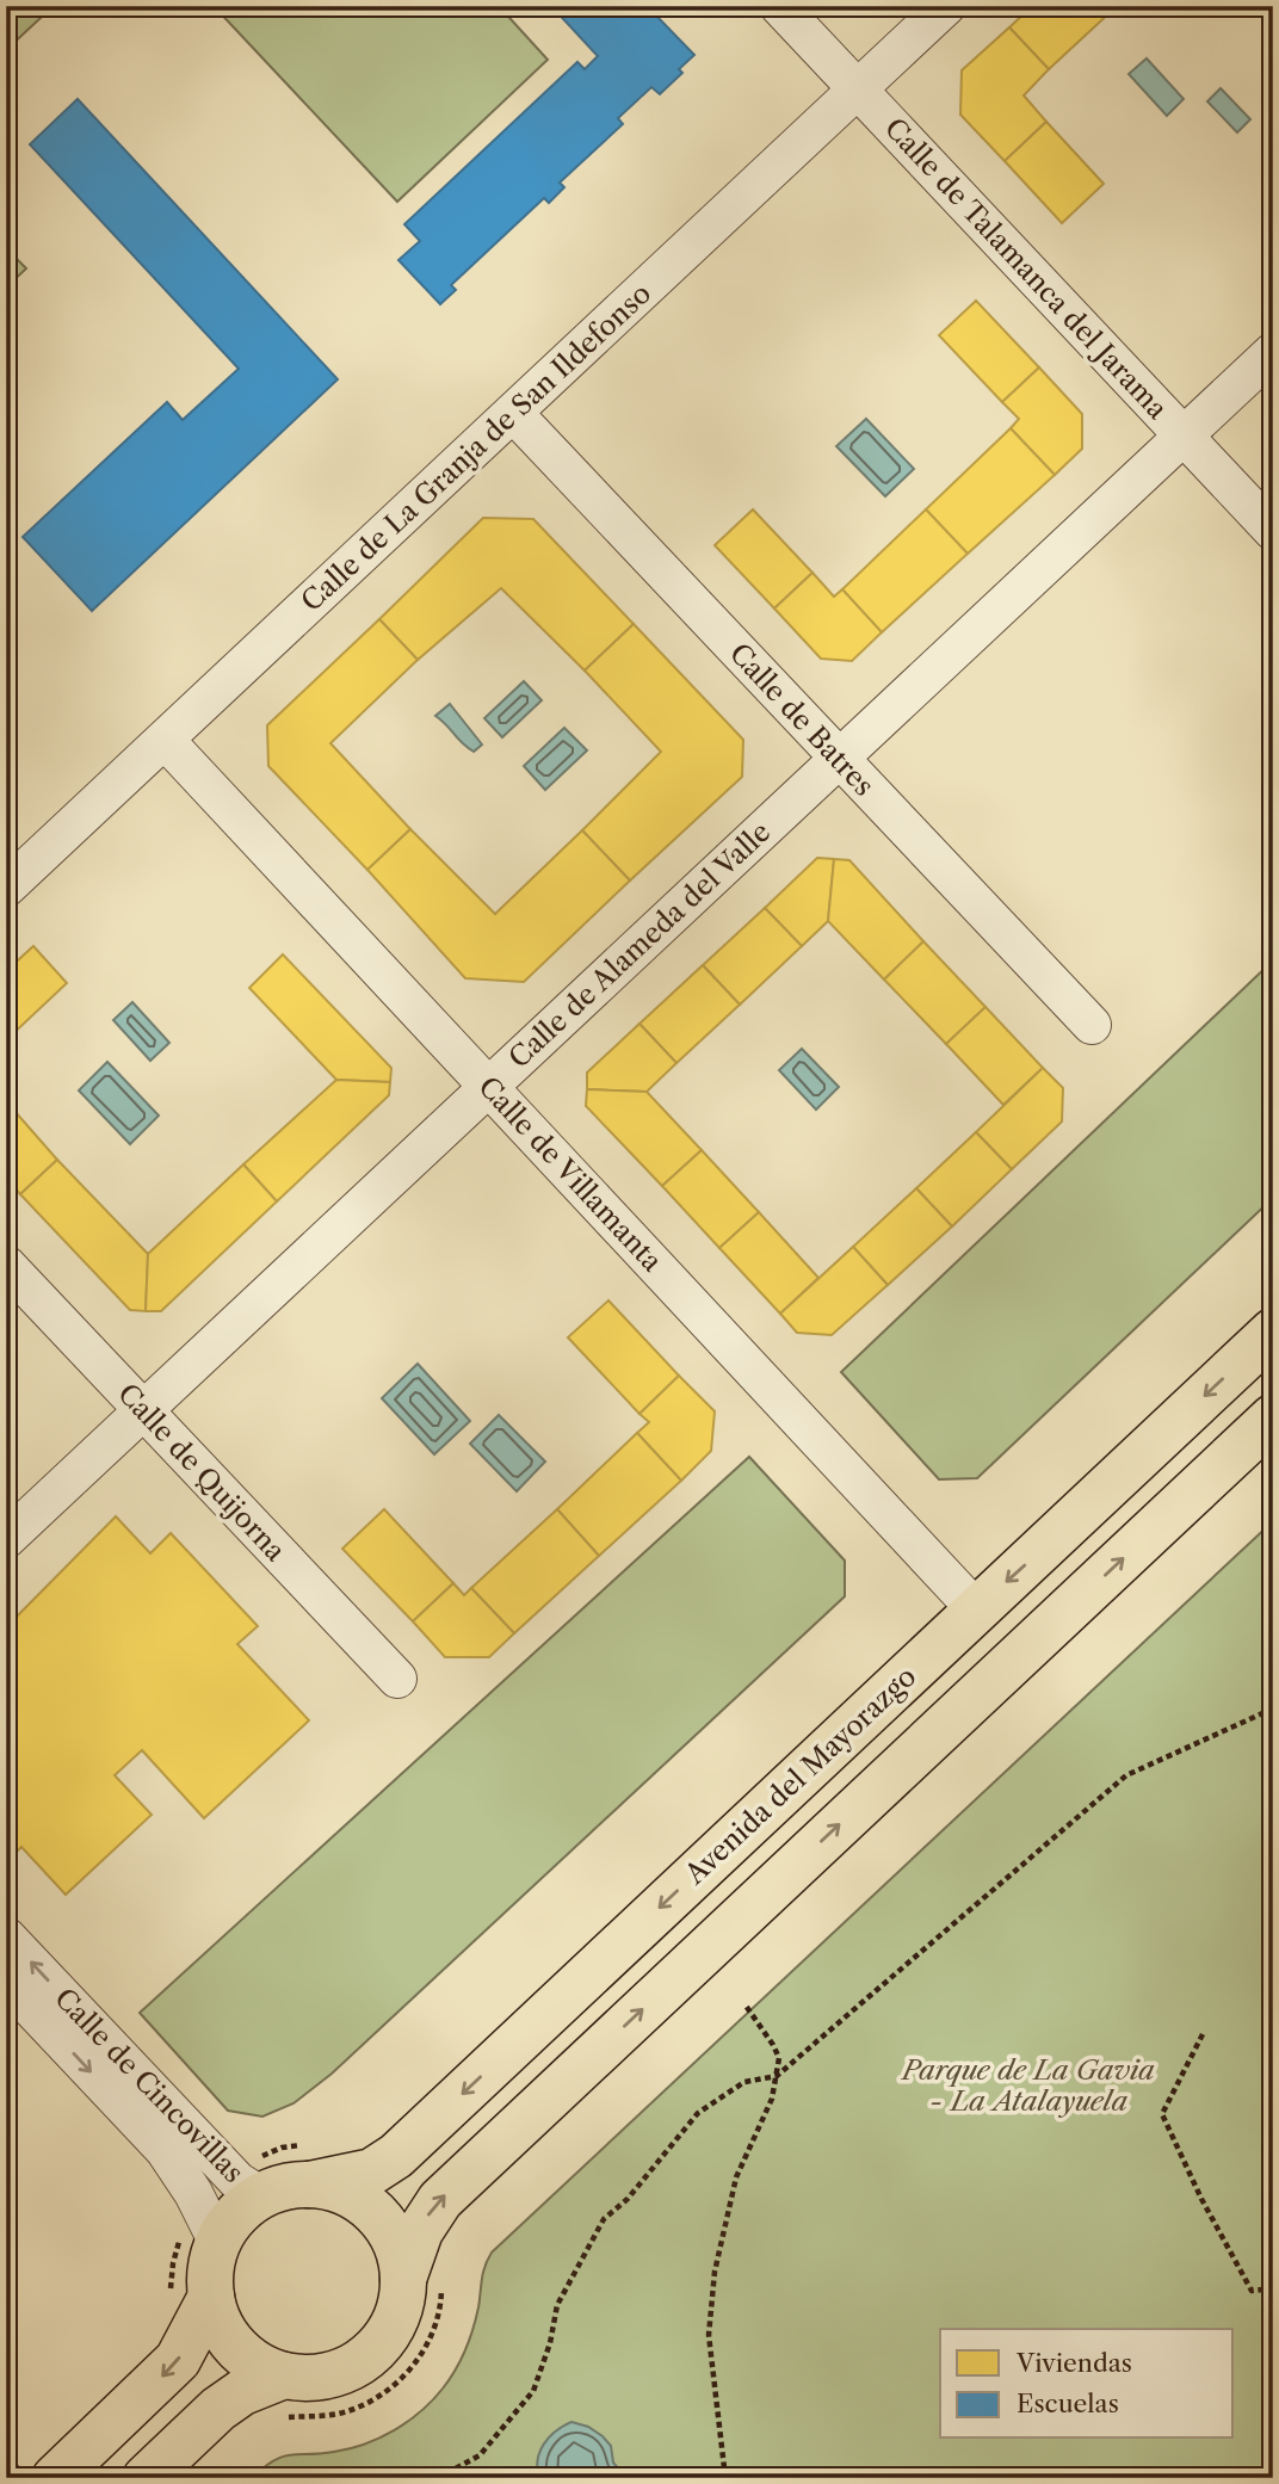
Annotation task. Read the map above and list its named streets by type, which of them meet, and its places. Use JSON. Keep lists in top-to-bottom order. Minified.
{"streets":{"main road":["Avenida del Mayorazgo"],"street":["Calle de Talamanca del Jarama","Calle de La Granja de San Ildefonso","Calle de Batres","Calle de Alameda del Valle","Calle de Villamanta","Calle de Quijorna","Calle de Cincovillas"]},"crossings":[["Calle de Talamanca del Jarama","Calle de La Granja de San Ildefonso"],["Calle de Talamanca del Jarama","Calle de Alameda del Valle"],["Calle de La Granja de San Ildefonso","Calle de Batres"],["Calle de La Granja de San Ildefonso","Calle de Villamanta"],["Calle de Batres","Calle de Alameda del Valle"],["Calle de Alameda del Valle","Calle de Villamanta"],["Calle de Alameda del Valle","Calle de Quijorna"],["Calle de Villamanta","Avenida del Mayorazgo"],["Avenida del Mayorazgo","Calle de Cincovillas"]],"parks":["Parque de La Gavia - La Atalayuela"],"legend":["Viviendas","Escuelas"]}
